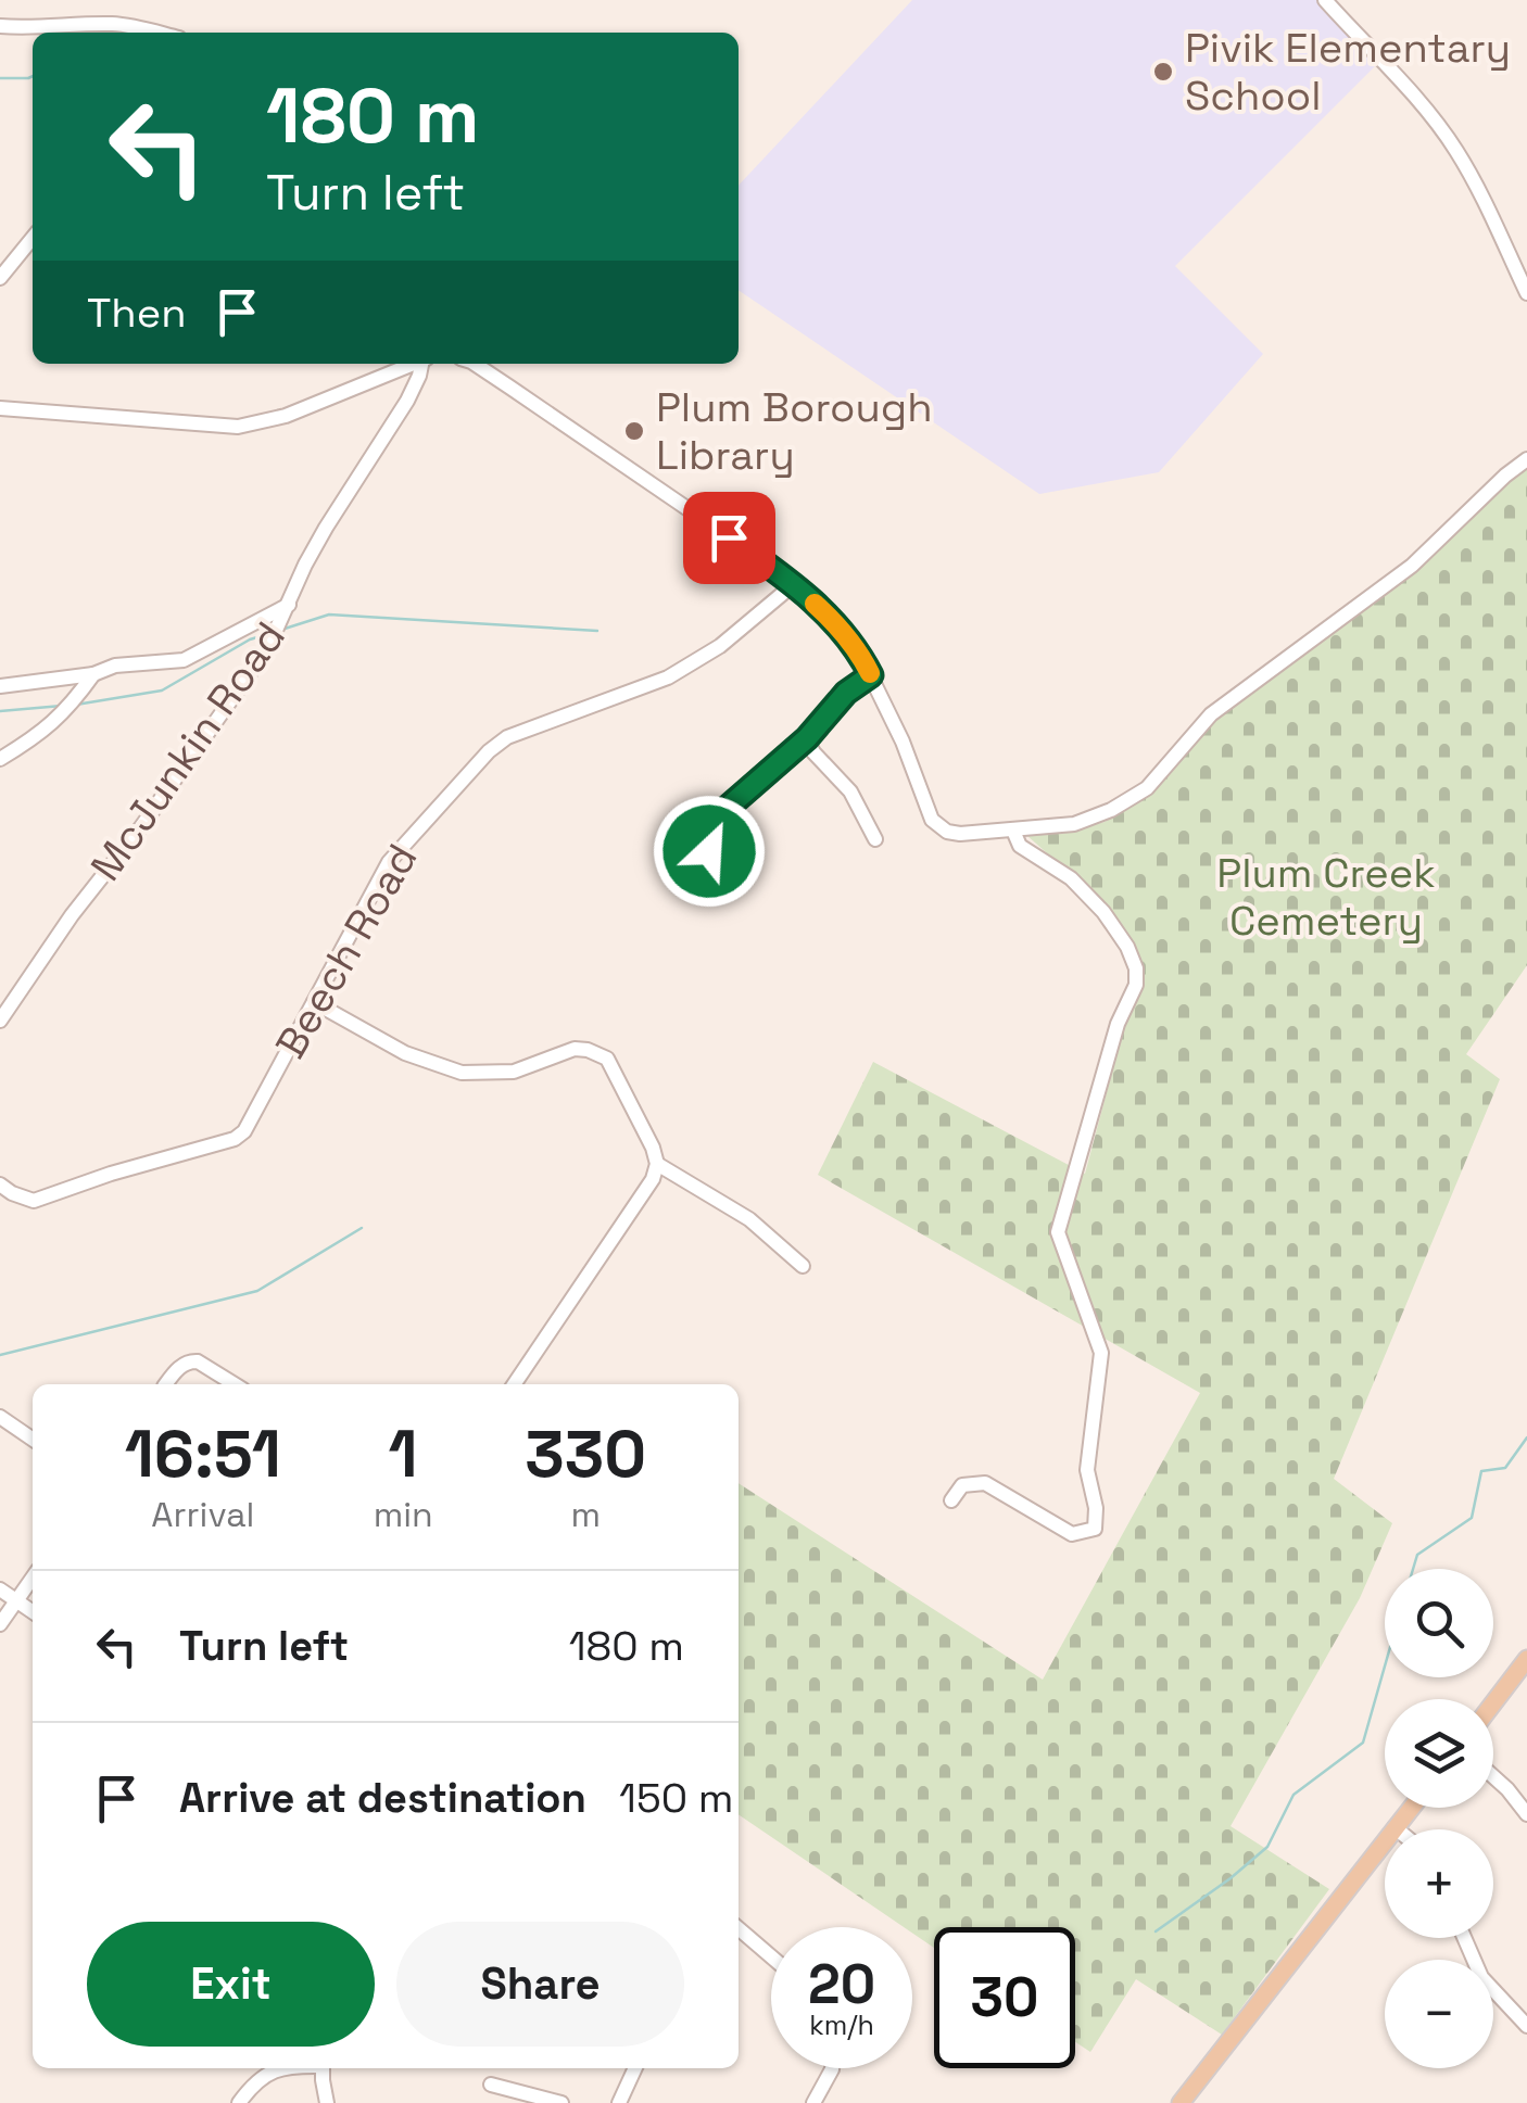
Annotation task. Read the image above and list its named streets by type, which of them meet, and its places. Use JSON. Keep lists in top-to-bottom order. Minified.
{"streets":{"street":["McJunkin Road","Beech Road"]},"parks":["Plum Creek Cemetery"],"places":["Pivik Elementary School","Plum Borough Library"],"page":{"turn":["180 m","Turn left"],"then":"Then","eta":["16:51","Arrival","1","min","330","m"],"map_buttons":["+","−"],"list":[{"name":"Turn left","value":"180 m"},{"name":"Arrive at destination","value":"150 m"}],"buttons":["Exit","Share"],"speed":"20 km/h","limit":"30"}}
